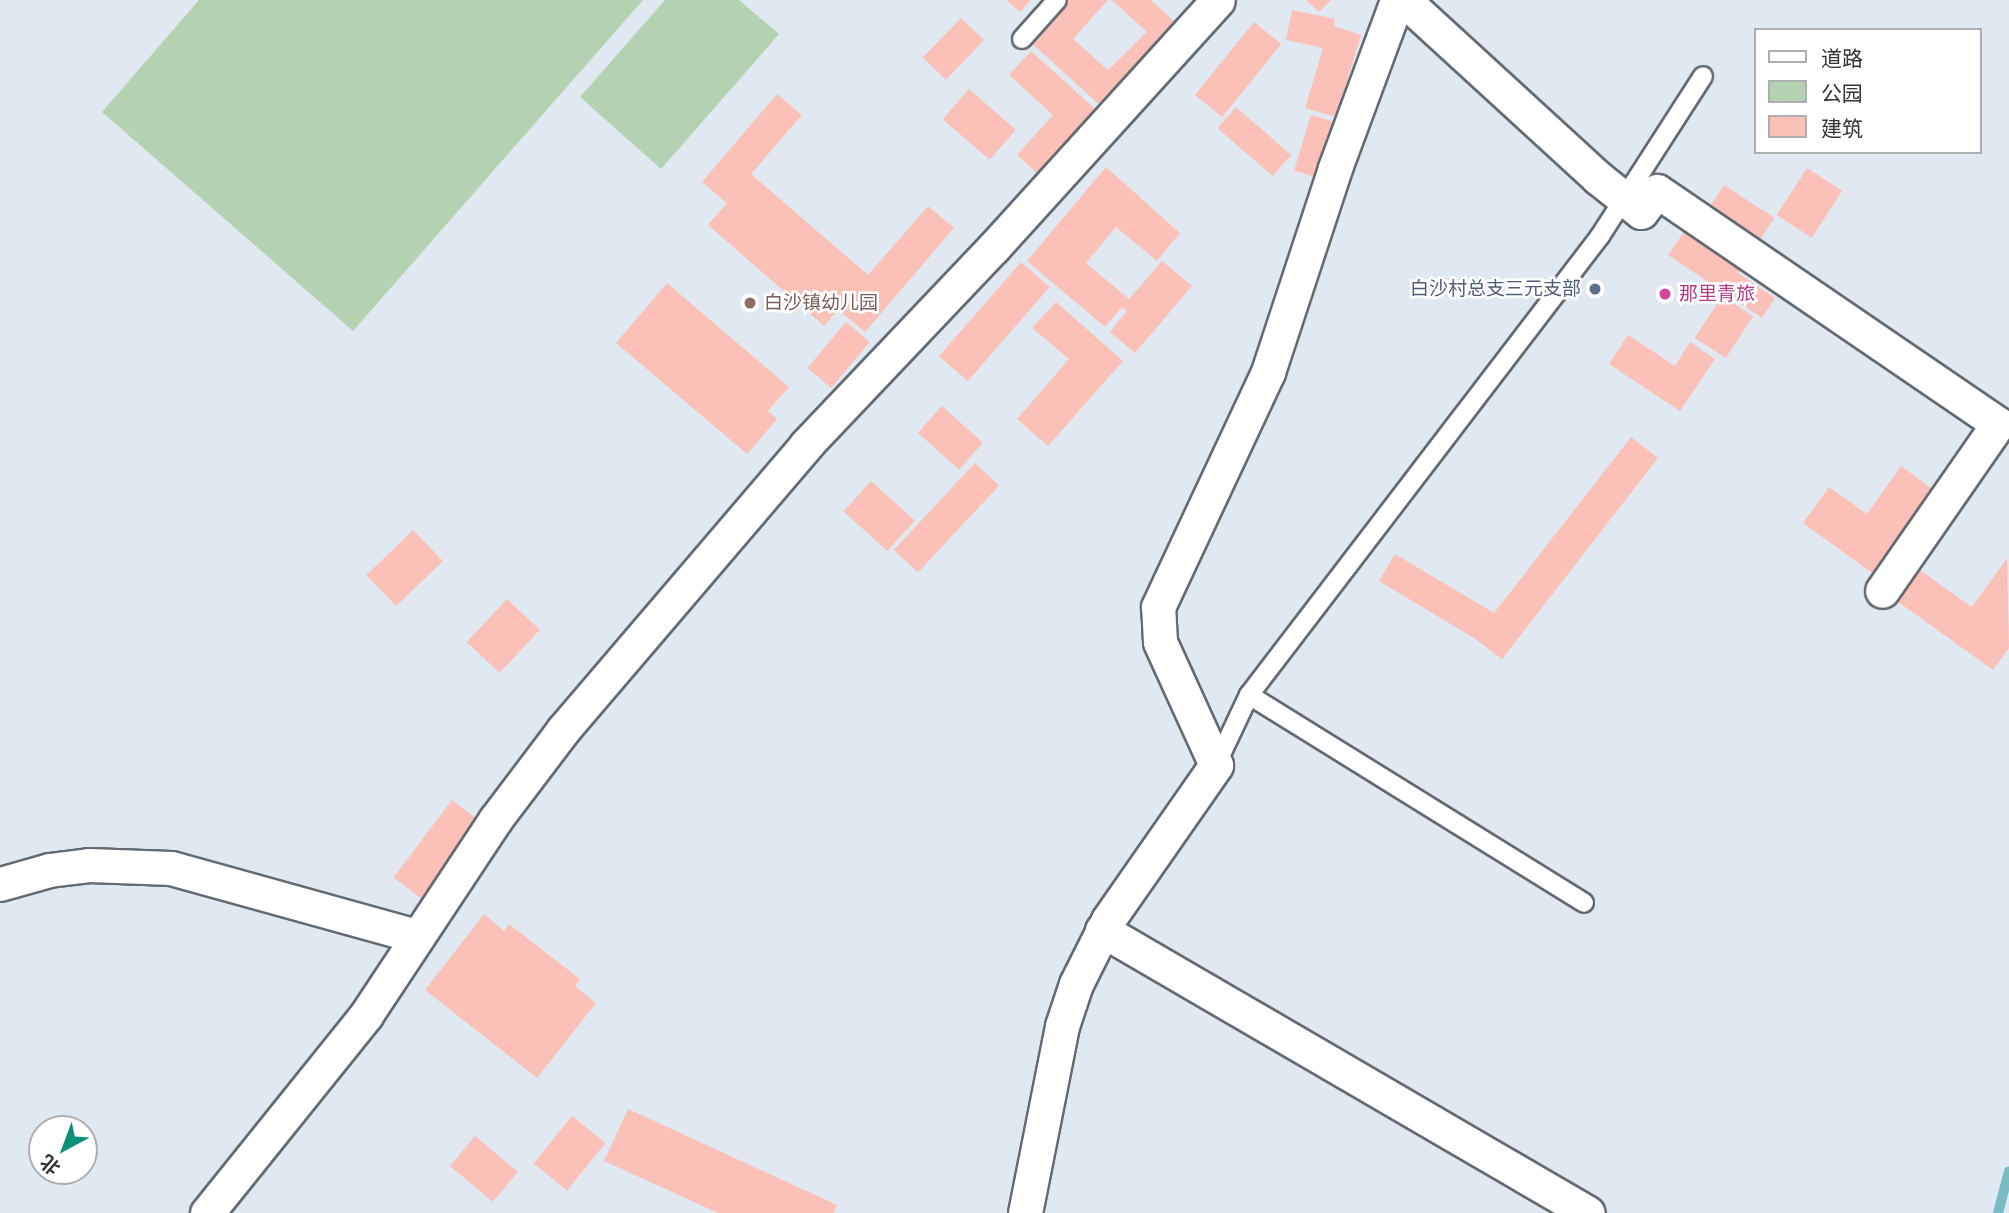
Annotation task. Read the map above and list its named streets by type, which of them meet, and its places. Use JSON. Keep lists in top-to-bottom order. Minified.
{"places":["白沙村总支三元支部","那里青旅","白沙镇幼儿园"],"legend":["道路","公园","建筑"],"north":"bottom left"}
